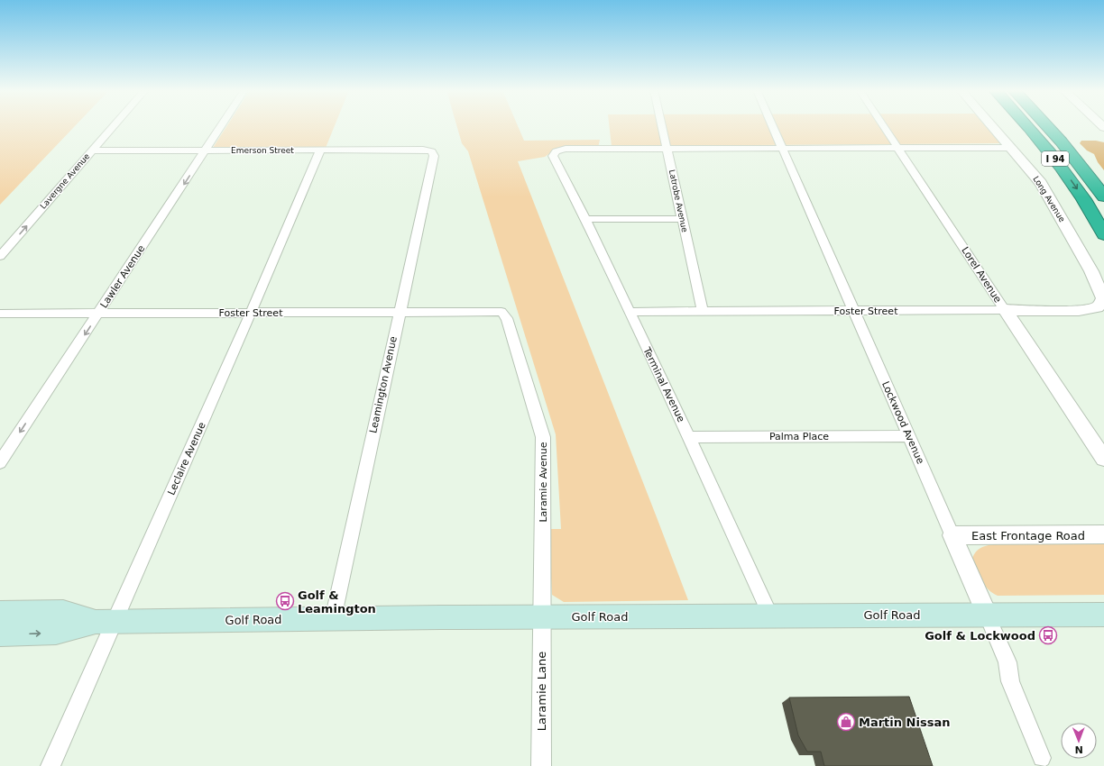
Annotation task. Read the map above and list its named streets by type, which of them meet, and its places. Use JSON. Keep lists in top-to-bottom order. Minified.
{"streets":{"highway":["I 94"],"main road":["Golf Road"],"street":["Emerson Street","Lavergne Avenue","Long Avenue","Latrobe Avenue","Lorel Avenue","Lawler Avenue","Foster Street","Leamington Avenue","Terminal Avenue","Lockwood Avenue","Palma Place","Leclaire Avenue","Laramie Avenue","East Frontage Road","Laramie Lane"]},"crossings":[["Emerson Street","Lavergne Avenue"],["Emerson Street","Lawler Avenue"],["Emerson Street","Leamington Avenue"],["Emerson Street","Leclaire Avenue"],["Long Avenue","Foster Street"],["Latrobe Avenue","Foster Street"],["Latrobe Avenue","Terminal Avenue"],["Lorel Avenue","Foster Street"],["Lawler Avenue","Foster Street"],["Foster Street","Leamington Avenue"],["Foster Street","Terminal Avenue"],["Foster Street","Lockwood Avenue"],["Foster Street","Leclaire Avenue"],["Foster Street","Laramie Avenue"],["Leamington Avenue","Golf Road"],["Terminal Avenue","Palma Place"],["Terminal Avenue","Golf Road"],["Lockwood Avenue","Palma Place"],["Lockwood Avenue","East Frontage Road"],["Lockwood Avenue","Golf Road"],["Leclaire Avenue","Golf Road"],["Laramie Avenue","Golf Road"],["Laramie Avenue","Laramie Lane"],["Golf Road","Laramie Lane"]],"one_way":["Lavergne Avenue","Lawler Avenue"],"places":{"bus stop":["Golf & Leamington","Golf & Lockwood"],"shop":["Martin Nissan"]},"north":"bottom"}
